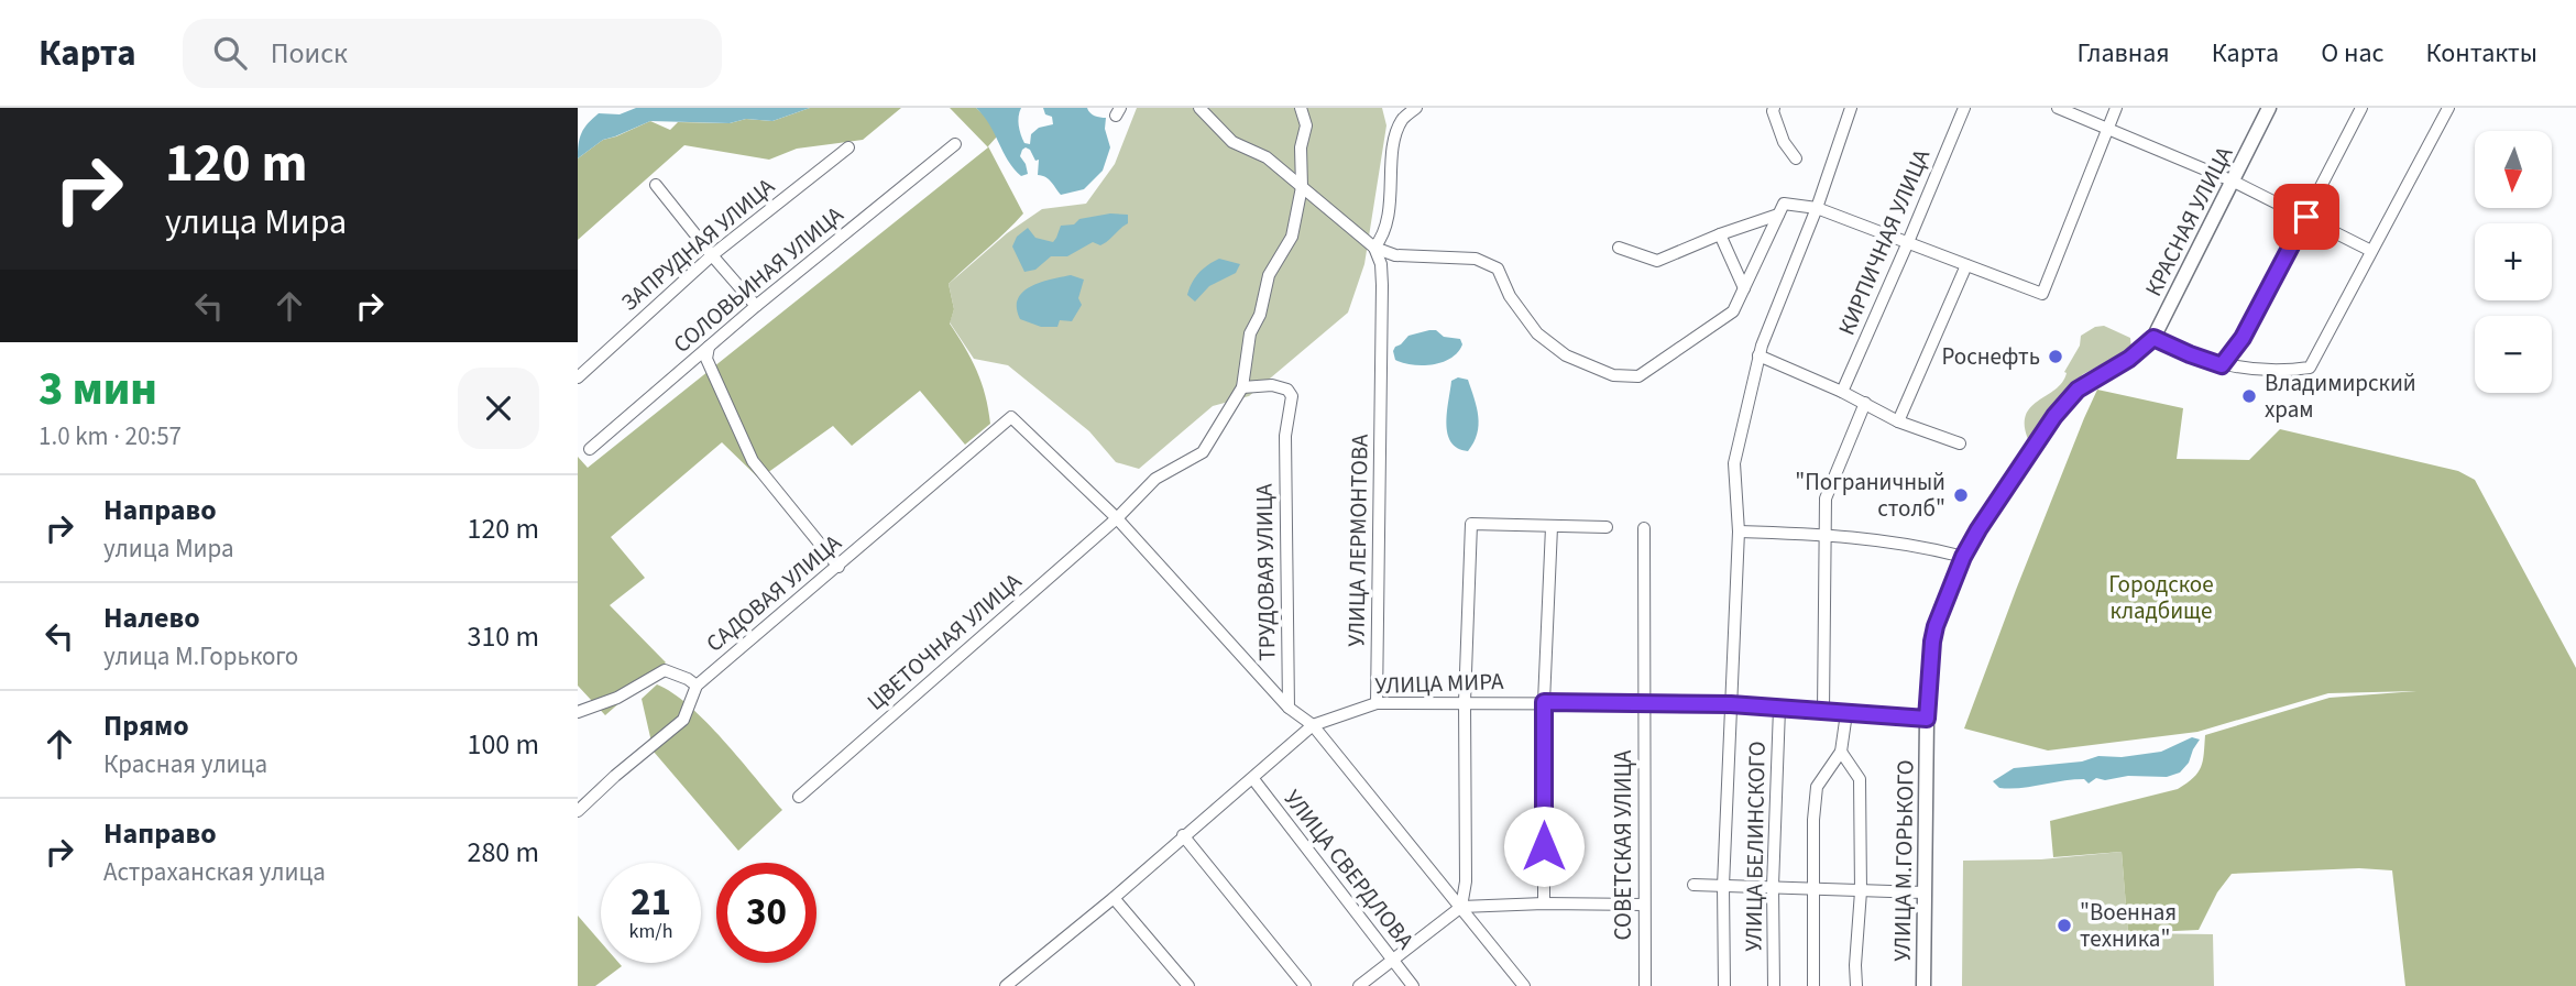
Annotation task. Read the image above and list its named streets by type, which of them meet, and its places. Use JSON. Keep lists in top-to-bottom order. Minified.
{"streets":{"main road":["КРАСНАЯ УЛИЦА","УЛИЦА М.ГОРЬКОГО"],"street":["КИРПИЧНАЯ УЛИЦА","ЗАПРУДНАЯ УЛИЦА","СОЛОВЬИНАЯ УЛИЦА","УЛИЦА ЛЕРМОНТОВА","ТРУДОВАЯ УЛИЦА","САДОВАЯ УЛИЦА","ЦВЕТОЧНАЯ УЛИЦА","УЛИЦА МИРА","СОВЕТСКАЯ УЛИЦА","УЛИЦА БЕЛИНСКОГО","УЛИЦА СВЕРДЛОВА"]},"crossings":[["КРАСНАЯ УЛИЦА","УЛИЦА М.ГОРЬКОГО"],["УЛИЦА ЛЕРМОНТОВА","УЛИЦА МИРА"],["ТРУДОВАЯ УЛИЦА","ЦВЕТОЧНАЯ УЛИЦА"],["САДОВАЯ УЛИЦА","ЦВЕТОЧНАЯ УЛИЦА"],["УЛИЦА МИРА","СОВЕТСКАЯ УЛИЦА"],["УЛИЦА МИРА","УЛИЦА БЕЛИНСКОГО"],["УЛИЦА МИРА","УЛИЦА М.ГОРЬКОГО"],["УЛИЦА МИРА","УЛИЦА СВЕРДЛОВА"]],"parks":["Городское кладбище"],"places":["Роснефть","Владимирский храм","\"Пограничный столб\"","\"Военная техника\""],"north":"bottom","page":{"header":"Карта","search":"Поиск","nav":["Главная","Карта","О нас","Контакты"],"turn":["120 m","улица Мира"],"map_buttons":["+","−"],"heading":["3 мин","1.0 km · 20:57"],"list":[{"name":"Направо","note":"улица Мира","value":"120 m"},{"name":"Налево","note":"улица М.Горького","value":"310 m"},{"name":"Прямо","note":"Красная улица","value":"100 m"},{"name":"Направо","note":"Астраханская улица","value":"280 m"}],"speed":"21 km/h","limit":"30"}}
